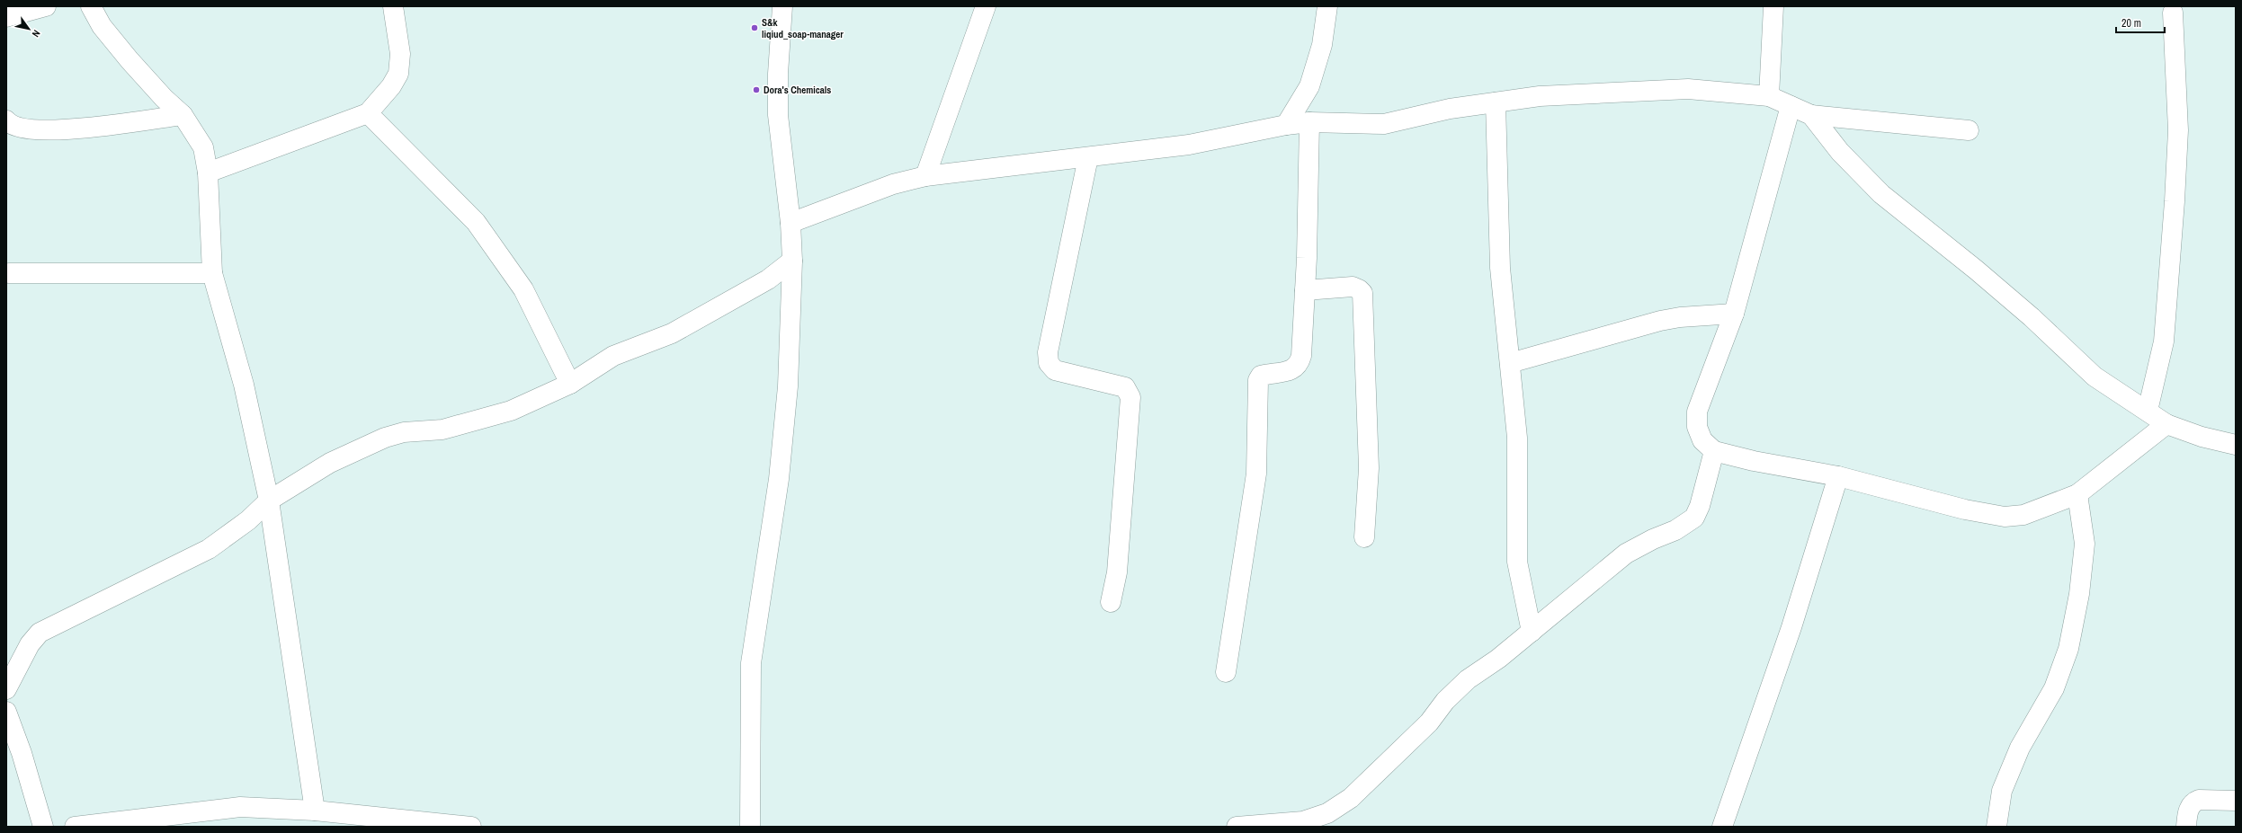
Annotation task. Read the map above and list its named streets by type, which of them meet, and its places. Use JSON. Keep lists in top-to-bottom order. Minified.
{"places":["S&k liqiud_soap-manager","Dora's Chemicals"],"scale_bar":"20 m","north":"bottom right"}
